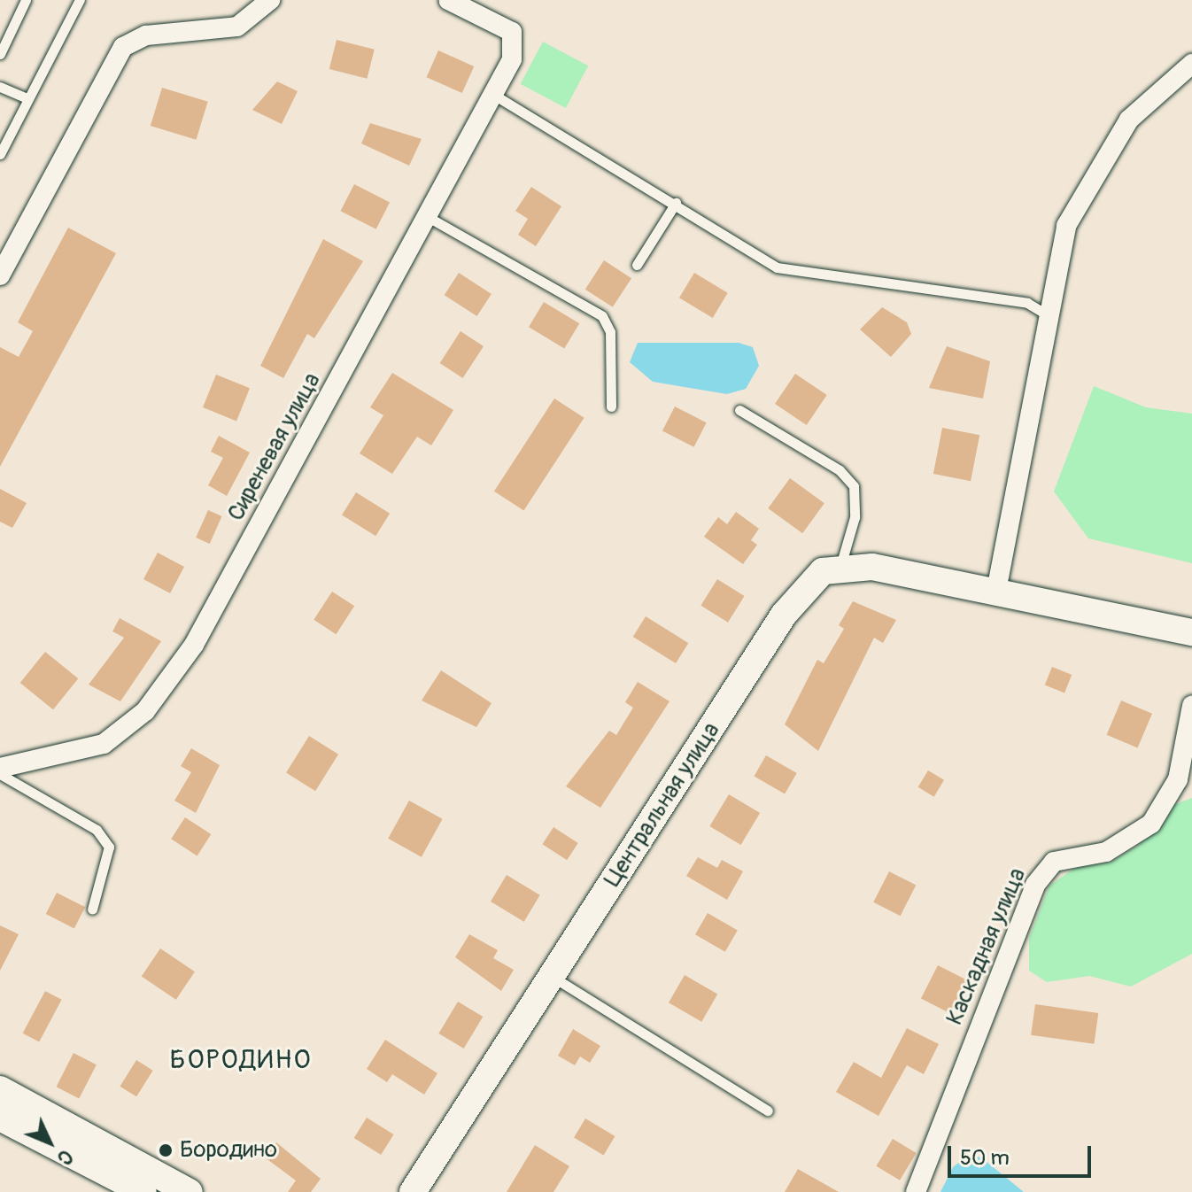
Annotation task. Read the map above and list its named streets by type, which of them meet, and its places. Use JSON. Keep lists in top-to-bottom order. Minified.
{"streets":{"street":["Сиреневая улица","Центральная улица","Каскадная улица"]},"districts":["БОРОДИНО"],"places":["Бородино"],"scale_bar":"50 m","north":"bottom right"}
